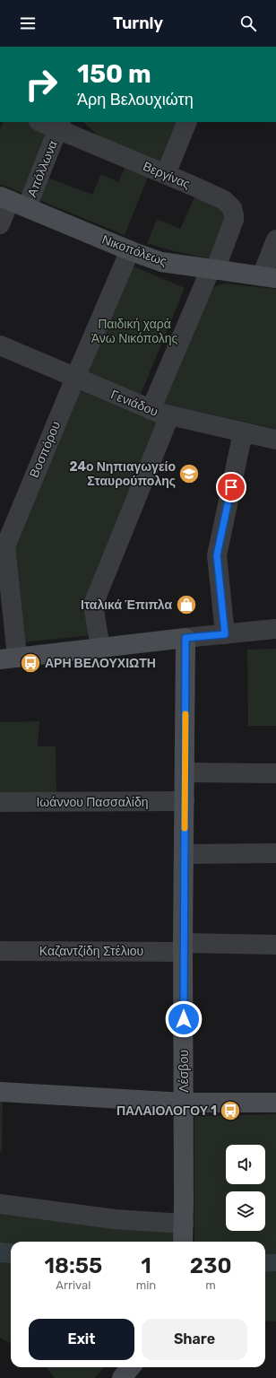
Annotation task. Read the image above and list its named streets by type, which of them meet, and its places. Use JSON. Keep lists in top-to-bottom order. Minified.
{"streets":{"street":["Απόλλωνα","Βεργίνας","Νικοπόλεως","Γενιάδου","Βοσπόρου","Ιωάννου Πασσαλίδη","Καζαντζίδη Στέλιου","Λέσβου"]},"crossings":[["Απόλλωνα","Βεργίνας"],["Απόλλωνα","Νικοπόλεως"],["Βεργίνας","Νικοπόλεως"],["Βεργίνας","Γενιάδου"],["Νικοπόλεως","Βοσπόρου"],["Γενιάδου","Βοσπόρου"],["Ιωάννου Πασσαλίδη","Λέσβου"],["Καζαντζίδη Στέλιου","Λέσβου"]],"parks":["Παιδική χαρά Άνω Νικόπολης"],"places":{"school or university":["24ο Νηπιαγωγείο Σταυρούπολης"],"shop":["Ιταλικά Έπιπλα"],"bus stop":["ΑΡΗ ΒΕΛΟΥΧΙΩΤΗ","ΠΑΛΑΙΟΛΟΓΟΥ 1"]},"page":{"header":"Turnly","turn":["150 m","Άρη Βελουχιώτη"],"eta":["18:55","Arrival","1","min","230","m"],"buttons":["Exit","Share"]}}
